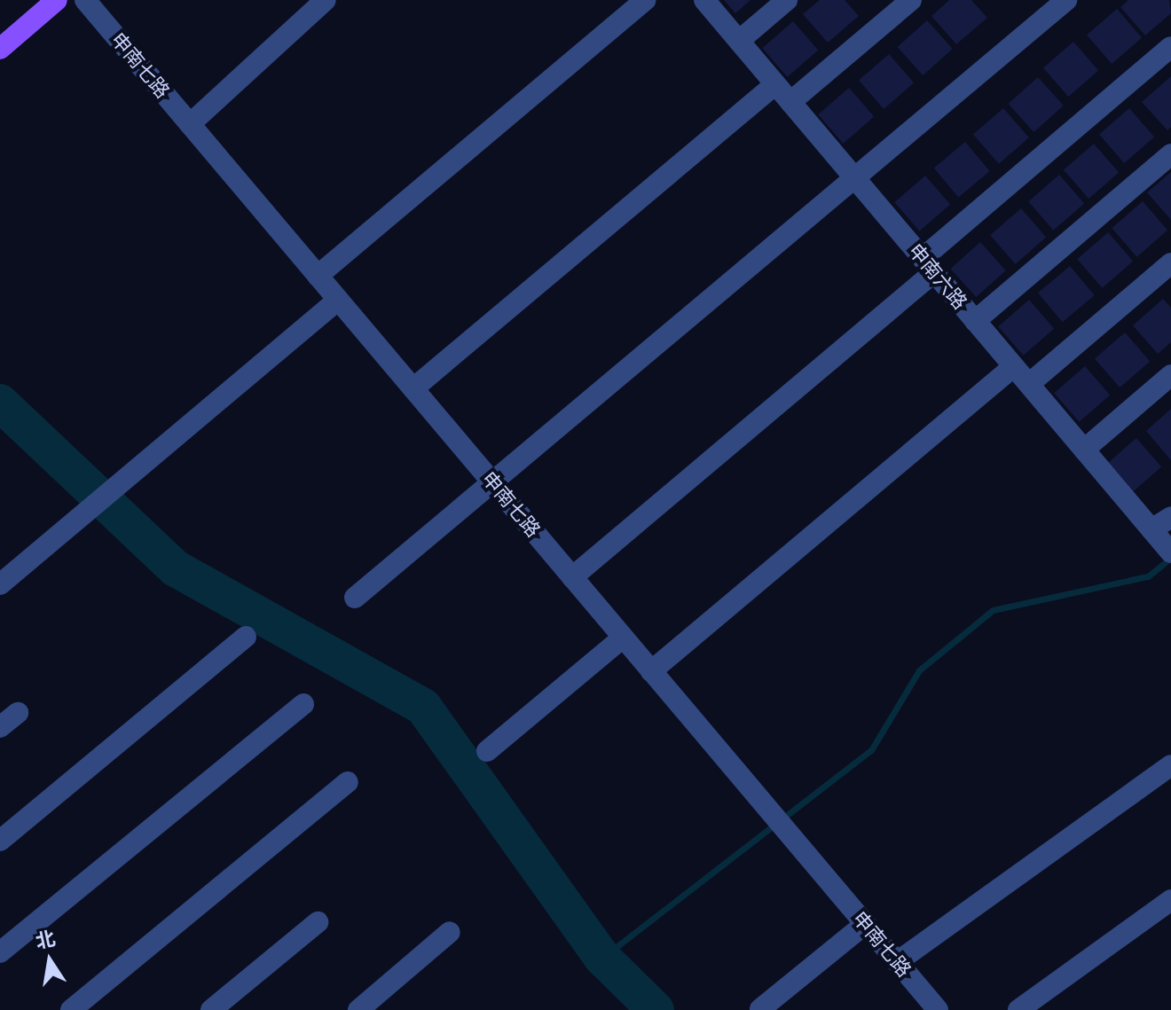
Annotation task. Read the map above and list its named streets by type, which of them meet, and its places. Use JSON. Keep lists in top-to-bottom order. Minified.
{"streets":{"lane":["申南七路","申南六路"]},"north":"top"}
